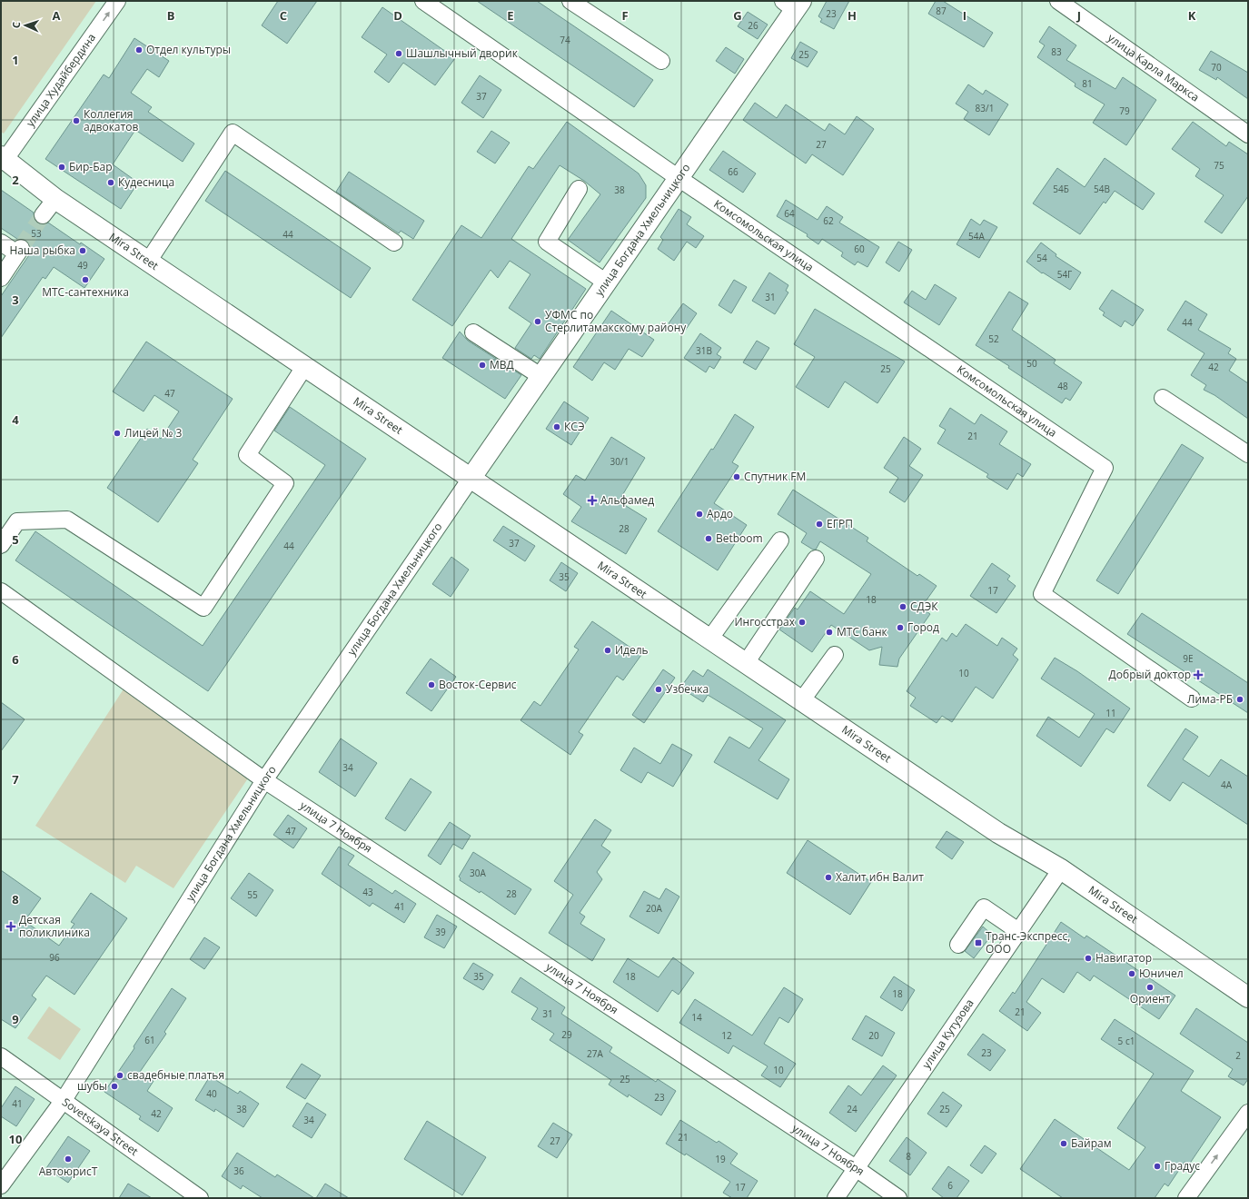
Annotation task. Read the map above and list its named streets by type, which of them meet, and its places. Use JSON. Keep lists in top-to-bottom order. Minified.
{"streets":{"main road":["улица Богдана Хмельницкого","Mira Street"],"street":["улица Карла Маркса","улица Худайбердина","Комсомольская улица","улица 7 Ноября","улица Кутузова","Sovetskaya Street"]},"crossings":[["улица Худайбердина","Mira Street"],["улица Богдана Хмельницкого","Комсомольская улица"],["улица Богдана Хмельницкого","Mira Street"],["улица Богдана Хмельницкого","улица 7 Ноября"],["улица Богдана Хмельницкого","Sovetskaya Street"],["Mira Street","улица Кутузова"],["улица 7 Ноября","улица Кутузова"]],"one_way":["улица Худайбердина"],"places":{"other":["Отдел культуры","Шашлычный дворик","Коллегия адвокатов","Бир-Бар","Кудесница","Наша рыбка","МТС-сантехника","УФМС по Стерлитамакскому району","МВД","КСЭ","Лицей № 3","Спутник FM","Ардо","ЕГРП","Betboom","СДЭК","Ингосстрах","Город","МТС банк","Идель","Восток-Сервис","Узбечка","Лима-РБ","Халит ибн Валит","Навигатор","Юничел","Ориент","свадебные платья","шубы","Байрам","АвтоюрисТ","Градус"],"health":["Альфамед","Добрый доктор","Детская поликлиника"],"transit":["Транс-Экспресс, ООО"]},"house_numbers":["87","23","26","74","83","25","70","81","37","83/1","79","27","75","66","54Б","54В","38","64","62","53","44","54А","60","54","49","54Г","31","44","52","31В","50","42","25","48","47","21","30/1","28","37","44","35","17","18","9Е","10","11","34","4А","47","30А","43","28","55","41","20А","39","96","35","18","18","21","31","14","29","12","20","61","5 с1","23","27А","2","10","25","40","23","41","38","24","25","42","34","21","27","8","19","36","6","17"],"north":"left","grid":{"columns":["A","B","C","D","E","F","G","H","I","J","K"],"rows":["1","2","3","4","5","6","7","8","9","10"]}}
